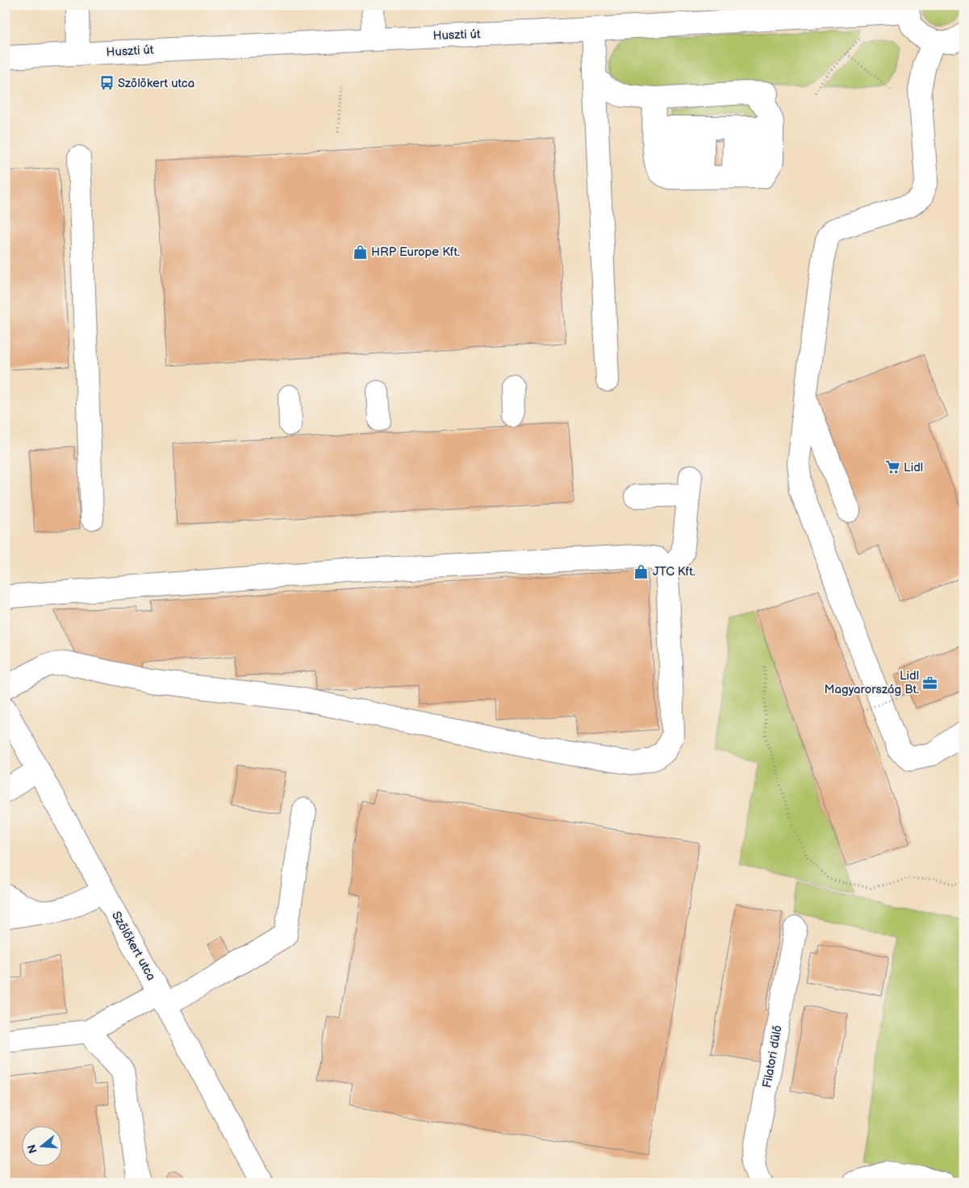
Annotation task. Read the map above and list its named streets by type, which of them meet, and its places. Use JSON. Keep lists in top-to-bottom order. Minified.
{"streets":{"street":["Huszti út","Szőlőkert utca","Filatori dűlő"]},"places":{"bus stop":["Szőlőkert utca"],"shop":["HRP Europe Kft.","JTC Kft."],"supermarket":["Lidl"],"office":["Lidl Magyarország Bt."]},"north":"left"}
